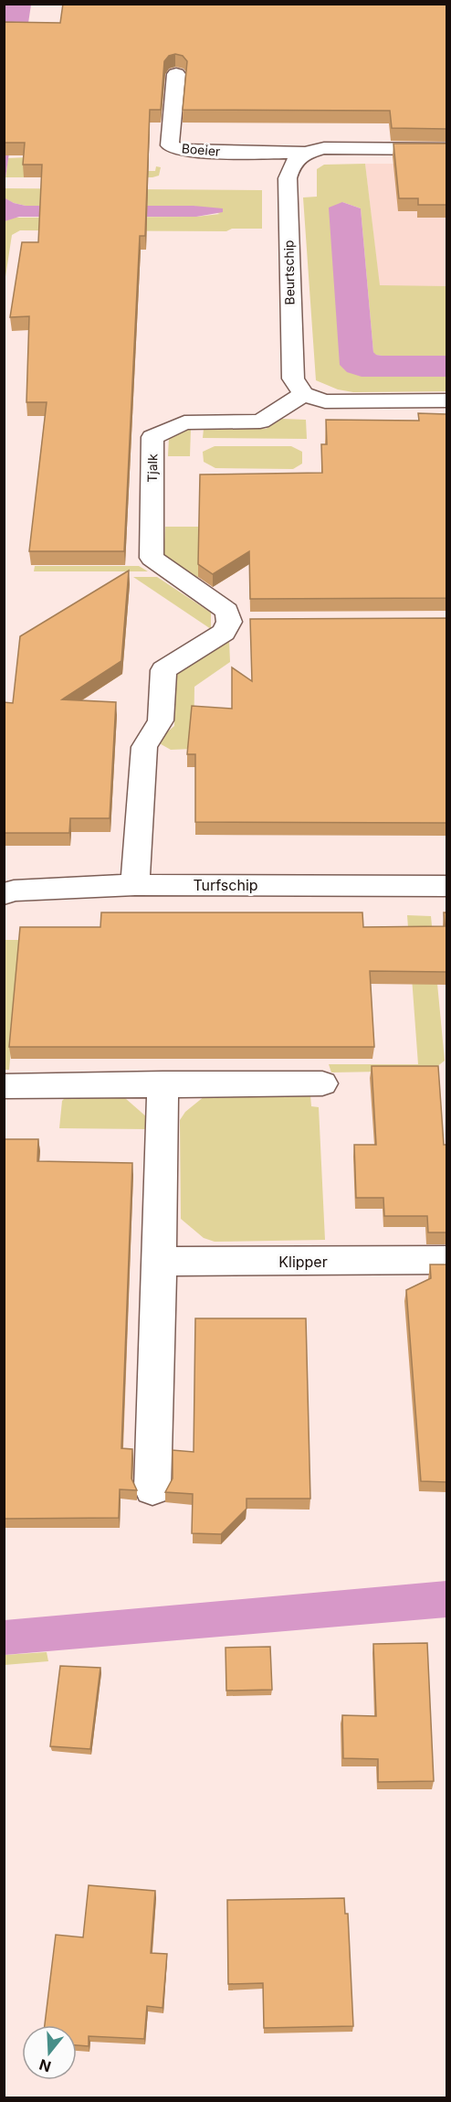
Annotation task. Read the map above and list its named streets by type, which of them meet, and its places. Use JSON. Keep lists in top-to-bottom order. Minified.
{"streets":{"street":["Boeier","Beurtschip","Tjalk","Turfschip","Klipper"]},"crossings":[["Boeier","Beurtschip"],["Beurtschip","Tjalk"],["Tjalk","Turfschip"]],"north":"bottom"}
